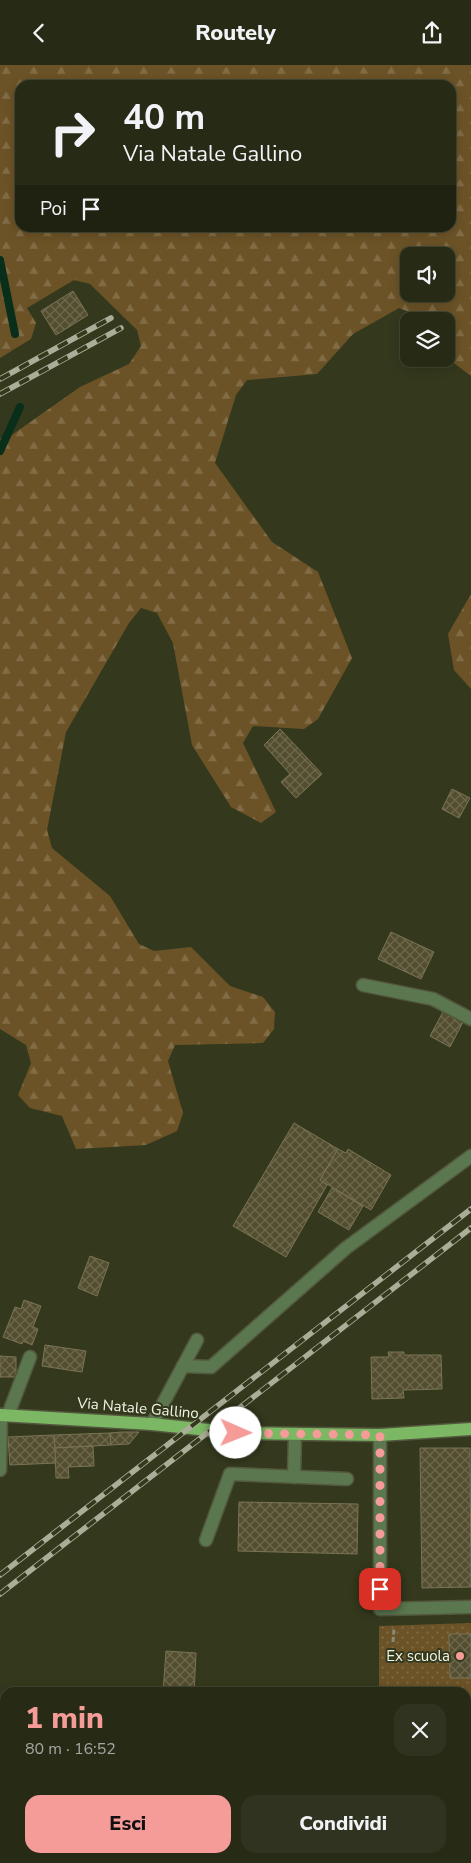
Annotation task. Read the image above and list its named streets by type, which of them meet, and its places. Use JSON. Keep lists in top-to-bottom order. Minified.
{"streets":{"main road":["Via Natale Gallino"]},"places":["Ex scuola"],"page":{"header":"Routely","turn":["40 m","Via Natale Gallino"],"then":"Poi","heading":["1 min","80 m · 16:52"],"buttons":["Esci","Condividi"]}}
